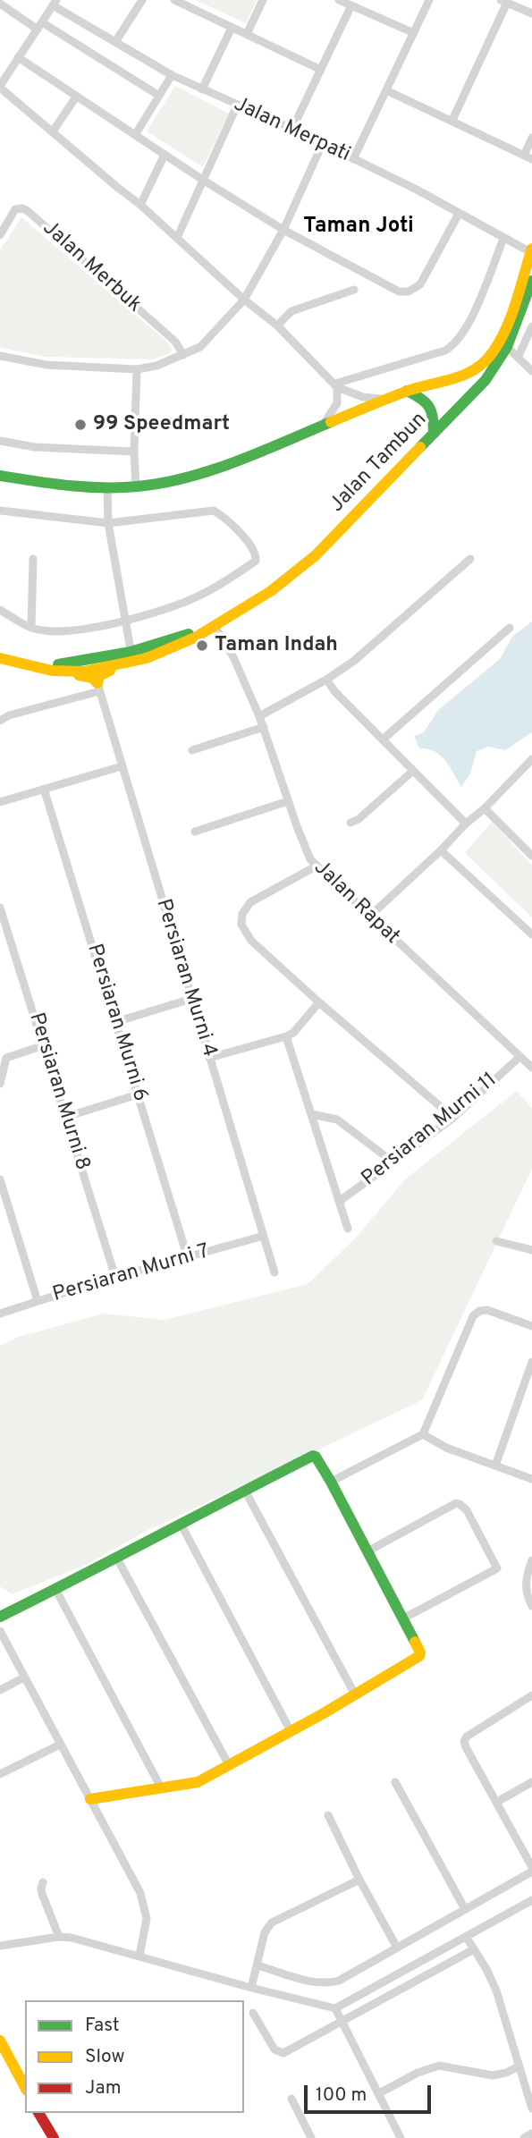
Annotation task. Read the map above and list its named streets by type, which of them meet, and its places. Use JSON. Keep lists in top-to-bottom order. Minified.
{"streets":{"main road":["Jalan Tambun"],"street":["Jalan Merpati","Jalan Merbuk","Jalan Rapat","Persiaran Murni 4","Persiaran Murni 6","Persiaran Murni 8","Persiaran Murni 11","Persiaran Murni 7"]},"crossings":[["Jalan Merpati","Jalan Tambun"],["Jalan Tambun","Jalan Rapat"],["Jalan Rapat","Persiaran Murni 11"],["Persiaran Murni 4","Persiaran Murni 7"],["Persiaran Murni 6","Persiaran Murni 7"],["Persiaran Murni 8","Persiaran Murni 7"]],"districts":["Taman Joti"],"places":["99 Speedmart","Taman Indah"],"legend":["Fast","Slow","Jam"],"scale_bar":"100 m"}
